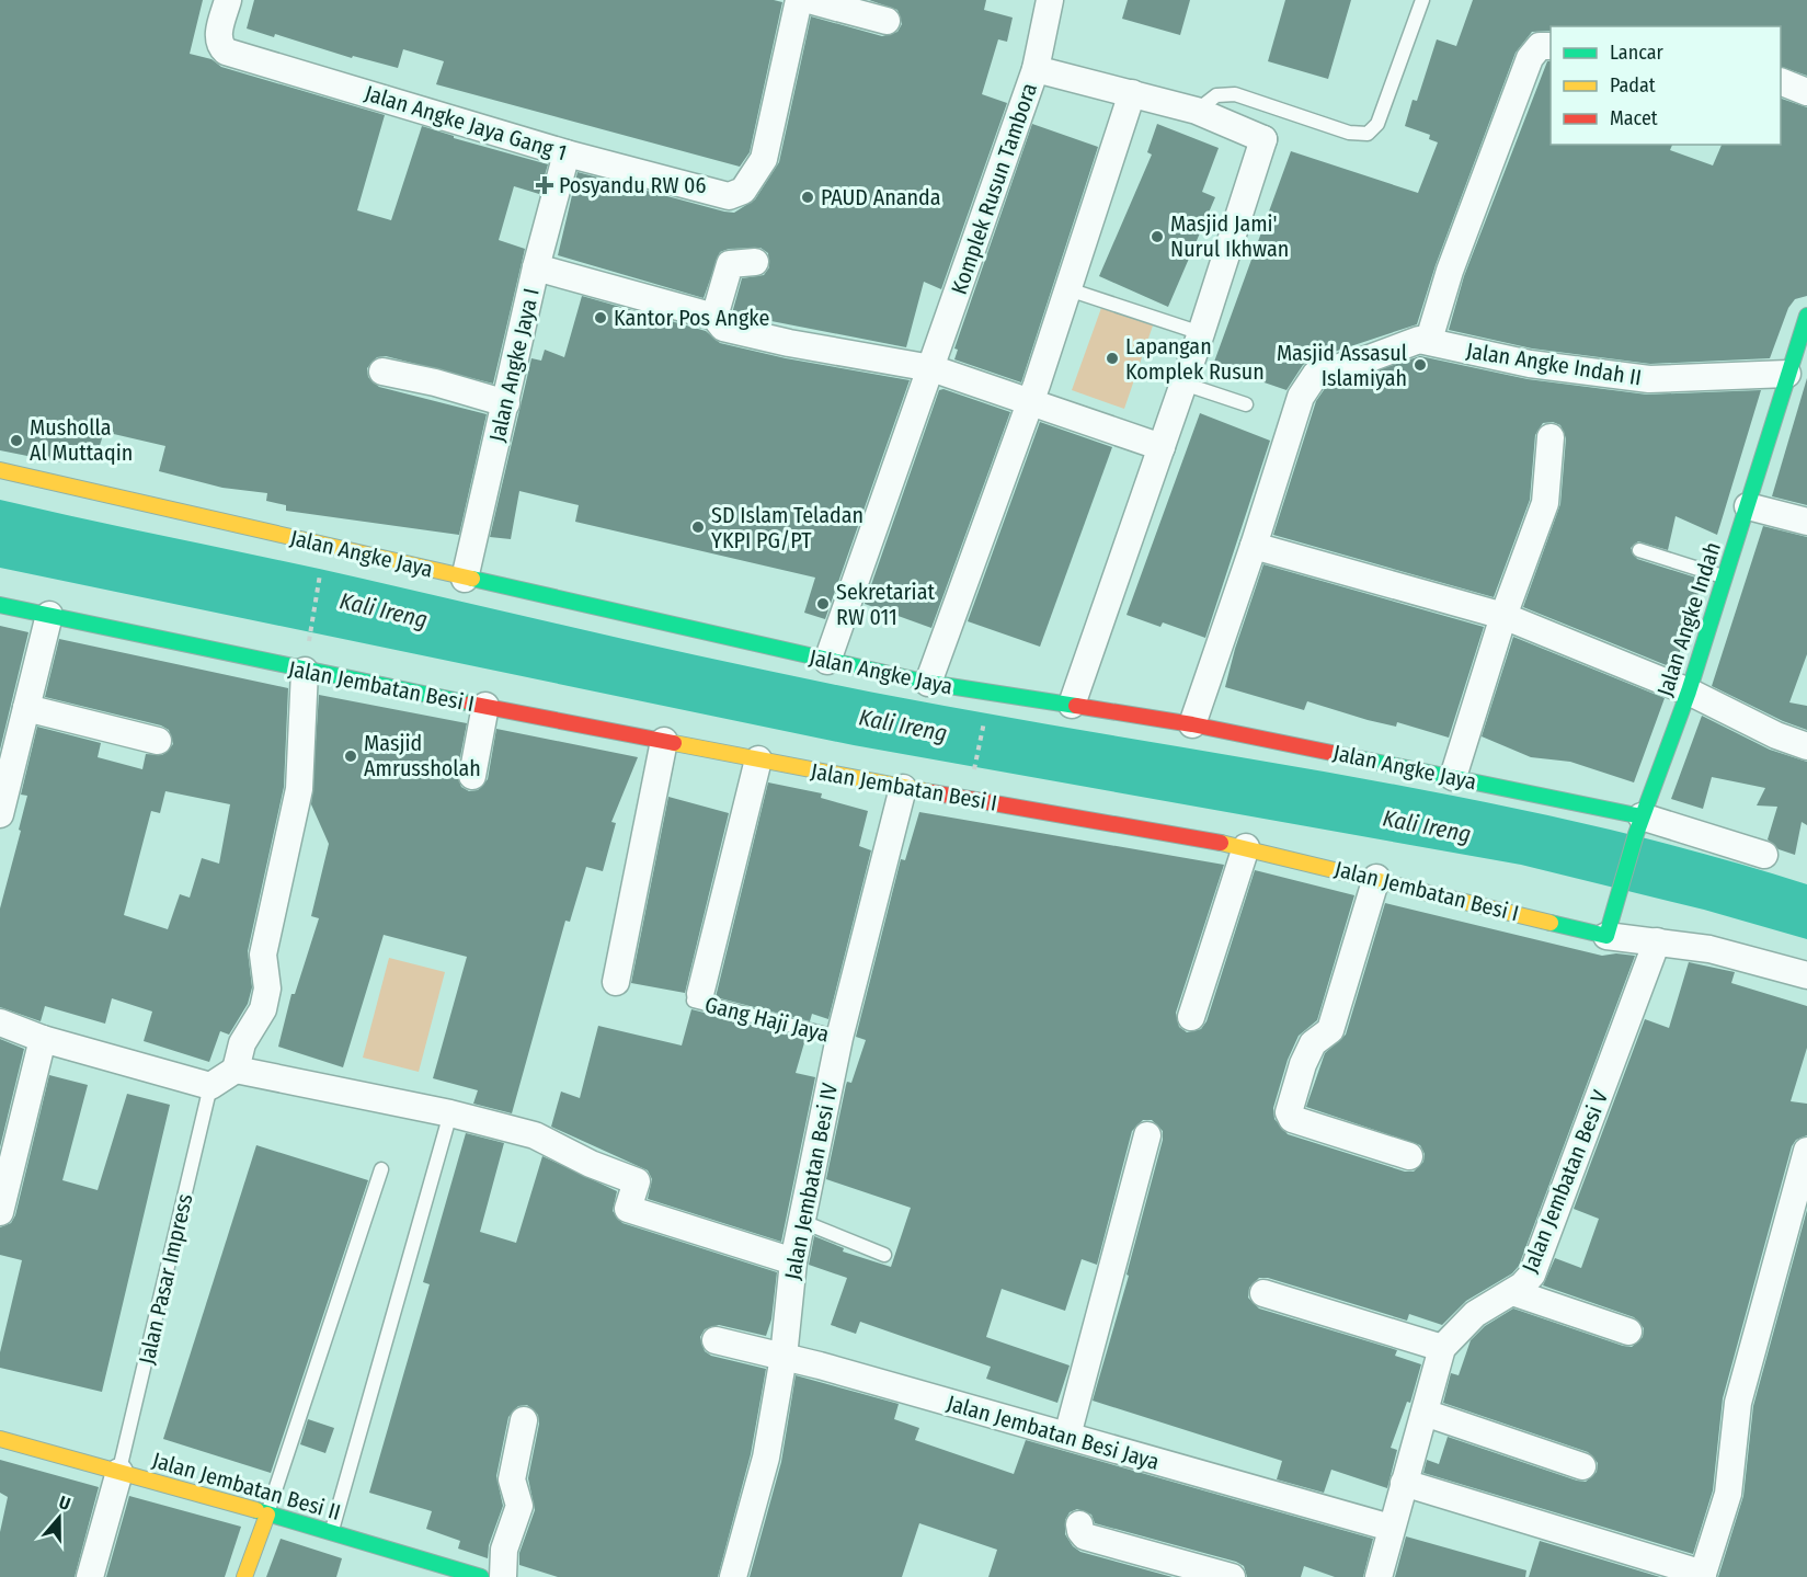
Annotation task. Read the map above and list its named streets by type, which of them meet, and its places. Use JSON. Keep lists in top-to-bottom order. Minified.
{"streets":{"street":["Jalan Angke Jaya Gang 1","Komplek Rusun Tambora","Jalan Angke Indah II","Jalan Angke Jaya I","Jalan Angke Jaya","Jalan Angke Indah","Jalan Jembatan Besi I","Jalan Jembatan Besi IV","Jalan Jembatan Besi V","Jalan Jembatan Besi Jaya","Jalan Jembatan Besi II"],"lane":["Gang Haji Jaya","Jalan Pasar Impress"]},"crossings":[["Jalan Angke Jaya Gang 1","Jalan Angke Jaya I"],["Komplek Rusun Tambora","Jalan Angke Jaya"],["Jalan Angke Indah II","Jalan Angke Indah"],["Jalan Angke Jaya I","Jalan Angke Jaya"],["Jalan Angke Jaya","Jalan Angke Indah"],["Jalan Angke Indah","Jalan Jembatan Besi I"],["Jalan Jembatan Besi I","Jalan Jembatan Besi IV"],["Jalan Jembatan Besi I","Jalan Jembatan Besi V"],["Gang Haji Jaya","Jalan Jembatan Besi IV"],["Jalan Jembatan Besi IV","Jalan Jembatan Besi Jaya"],["Jalan Jembatan Besi V","Jalan Jembatan Besi Jaya"],["Jalan Pasar Impress","Jalan Jembatan Besi II"]],"water":["Kali Ireng"],"places":{"health":["Posyandu RW 06"],"other":["PAUD Ananda","Masjid Jami' Nurul Ikhwan","Kantor Pos Angke","Lapangan Komplek Rusun","Masjid Assasul Islamiyah","Musholla Al Muttaqin","SD Islam Teladan YKPI PG/PT","Sekretariat RW 011","Masjid Amrussholah"]},"legend":["Lancar","Padat","Macet"],"north":"top"}
